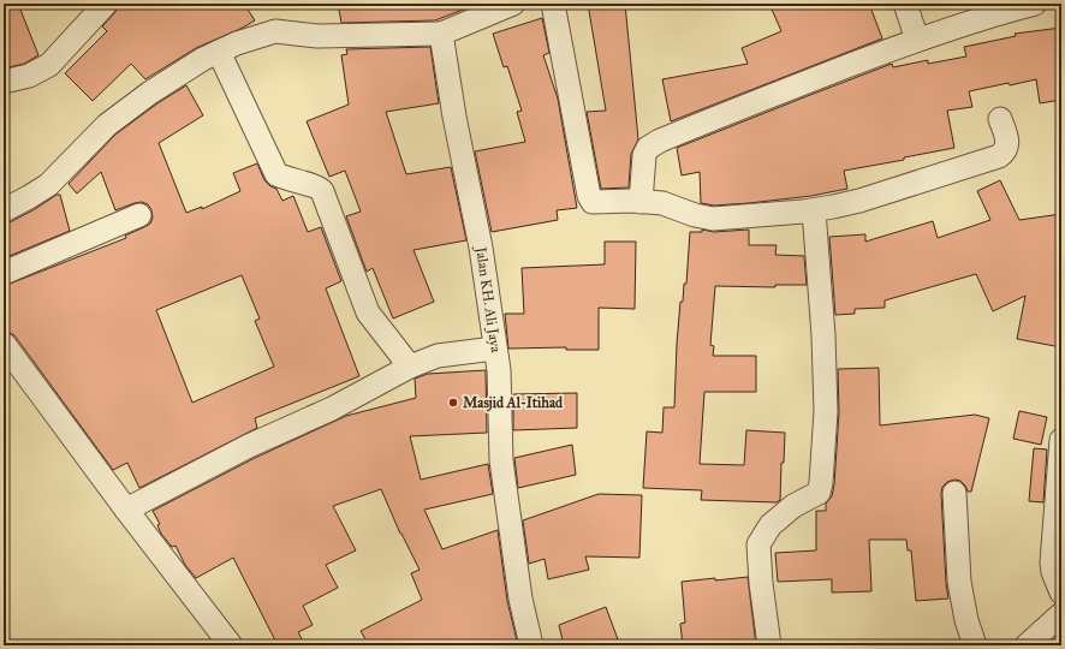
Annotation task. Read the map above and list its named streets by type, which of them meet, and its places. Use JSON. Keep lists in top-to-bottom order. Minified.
{"streets":{"street":["Jalan KH. Ali Jaya"]},"places":["Masjid Al-Itihad"]}
